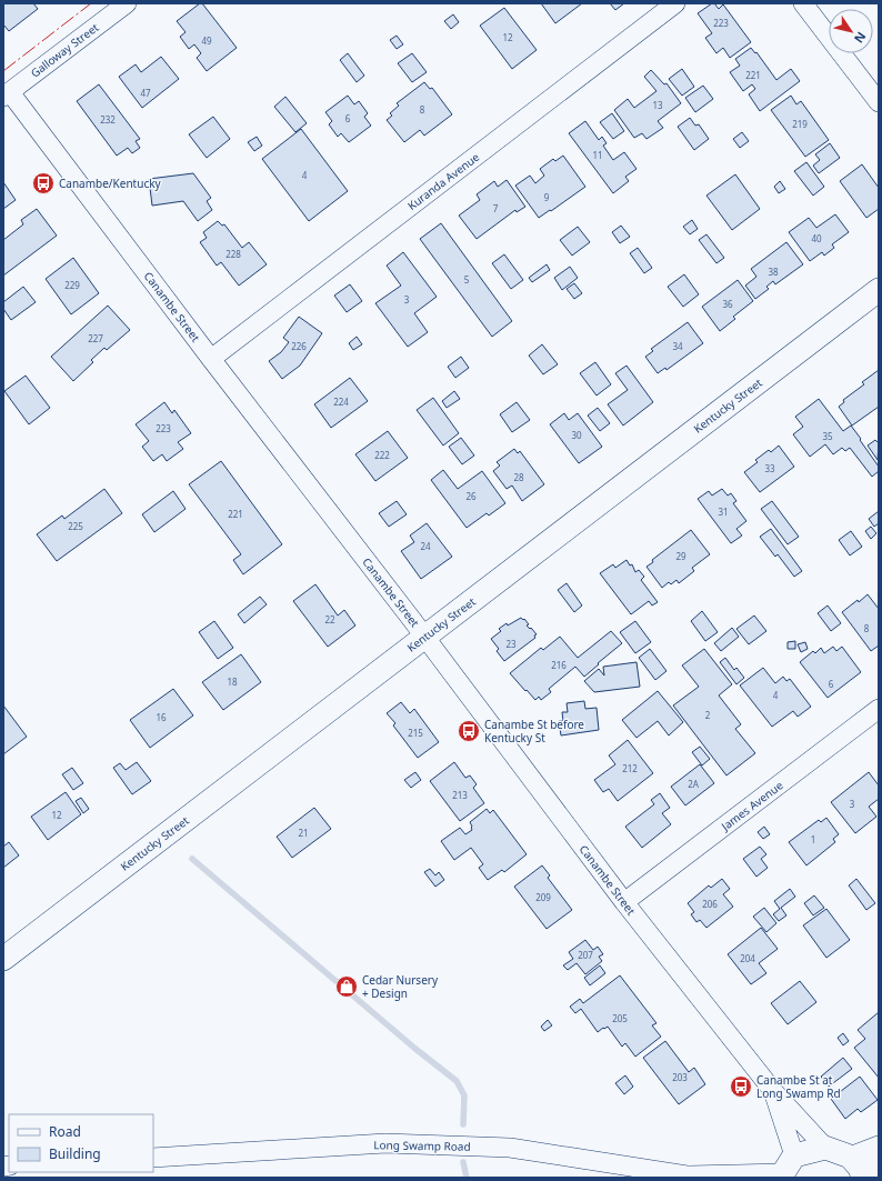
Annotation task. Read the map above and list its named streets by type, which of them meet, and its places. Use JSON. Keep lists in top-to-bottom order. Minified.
{"streets":{"street":["Galloway Street","Kuranda Avenue","Canambe Street","Kentucky Street","James Avenue","Long Swamp Road"]},"crossings":[["Galloway Street","Canambe Street"],["Kuranda Avenue","Canambe Street"],["Canambe Street","Kentucky Street"],["Canambe Street","James Avenue"],["Canambe Street","Long Swamp Road"]],"places":{"bus stop":["Canambe/Kentucky","Canambe St before Kentucky St","Canambe St at Long Swamp Rd"],"shop":["Cedar Nursery + Design"]},"house_numbers":["223","12","49","221","47","13","8","6","232","219","11","4","9","7","40","228","38","5","229","3","36","227","226","34","224","223","30","35","222","33","28","26","31","221","225","24","29","22","8","23","216","18","6","4","2","16","215","212","2A","213","3","12","21","1","209","206","207","204","205","203"],"legend":["Road","Building"],"north":"bottom right"}
